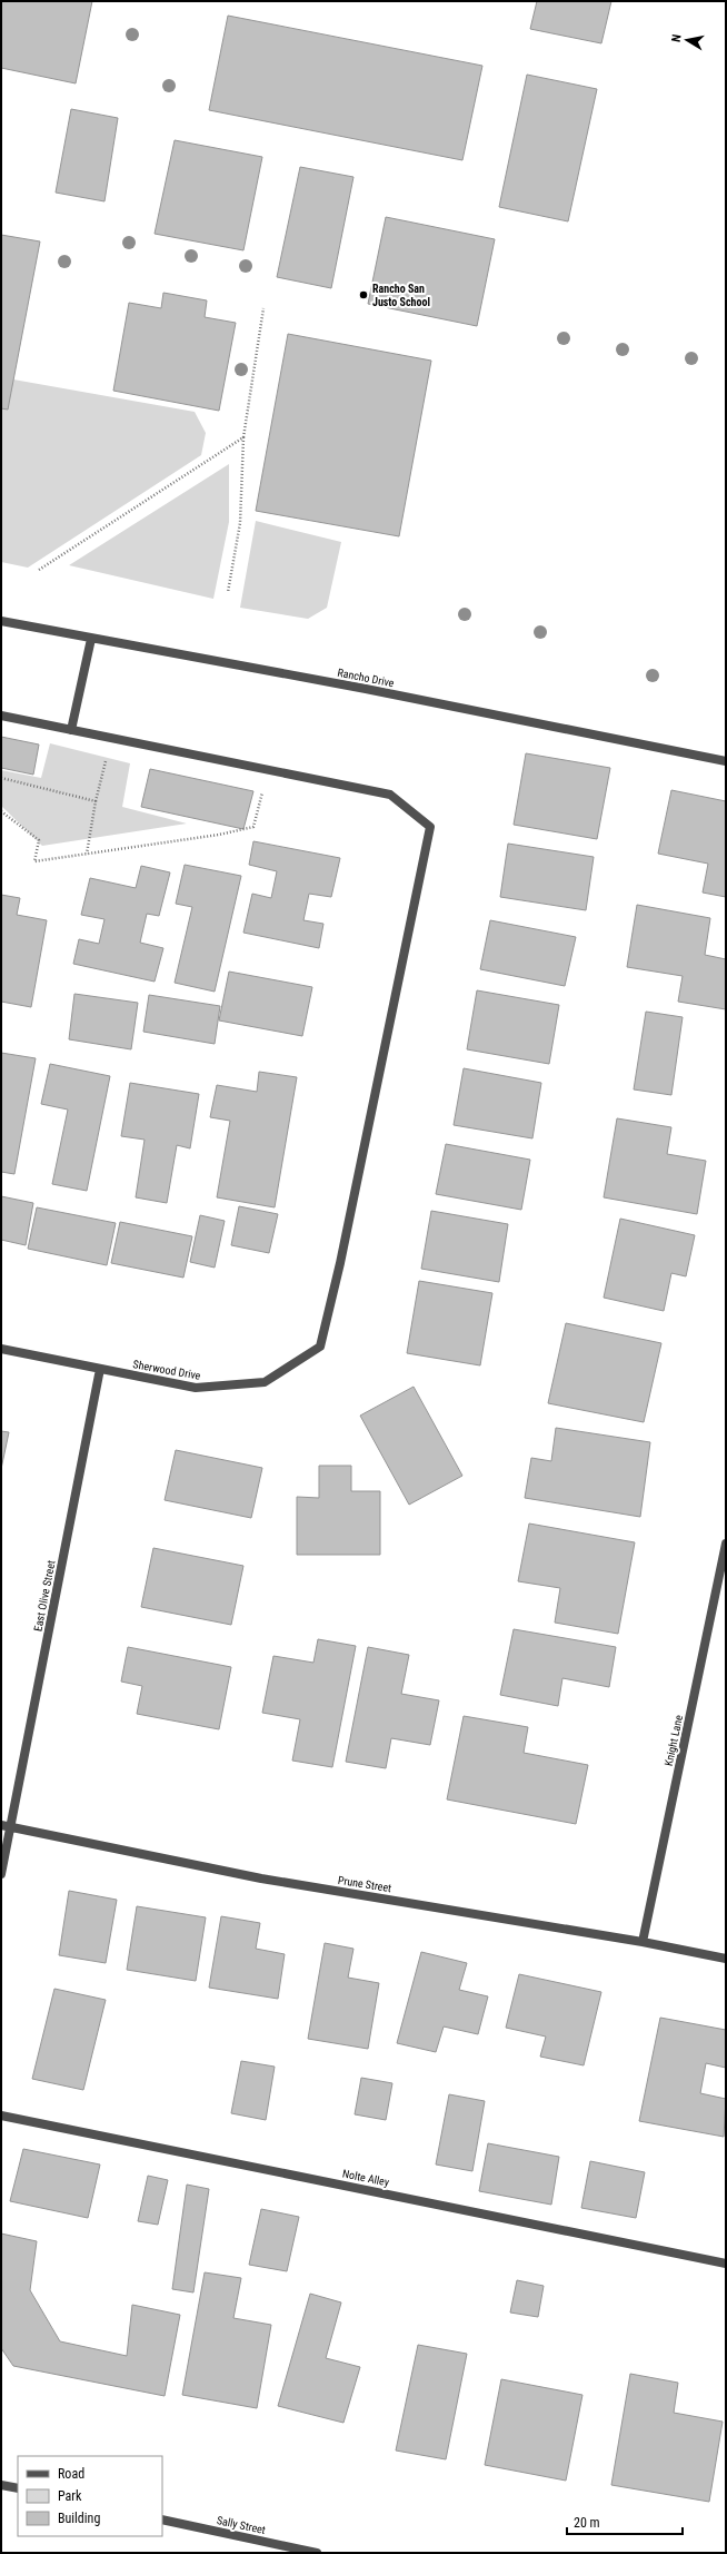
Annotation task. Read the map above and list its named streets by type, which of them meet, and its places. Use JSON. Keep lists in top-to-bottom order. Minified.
{"streets":{"street":["Rancho Drive","Sherwood Drive","East Olive Street","Knight Lane","Prune Street","Nolte Alley","Sally Street"]},"crossings":[["Sherwood Drive","East Olive Street"],["East Olive Street","Prune Street"],["Knight Lane","Prune Street"]],"places":["Rancho San Justo School"],"legend":["Road","Park","Building"],"scale_bar":"20 m","north":"left"}
